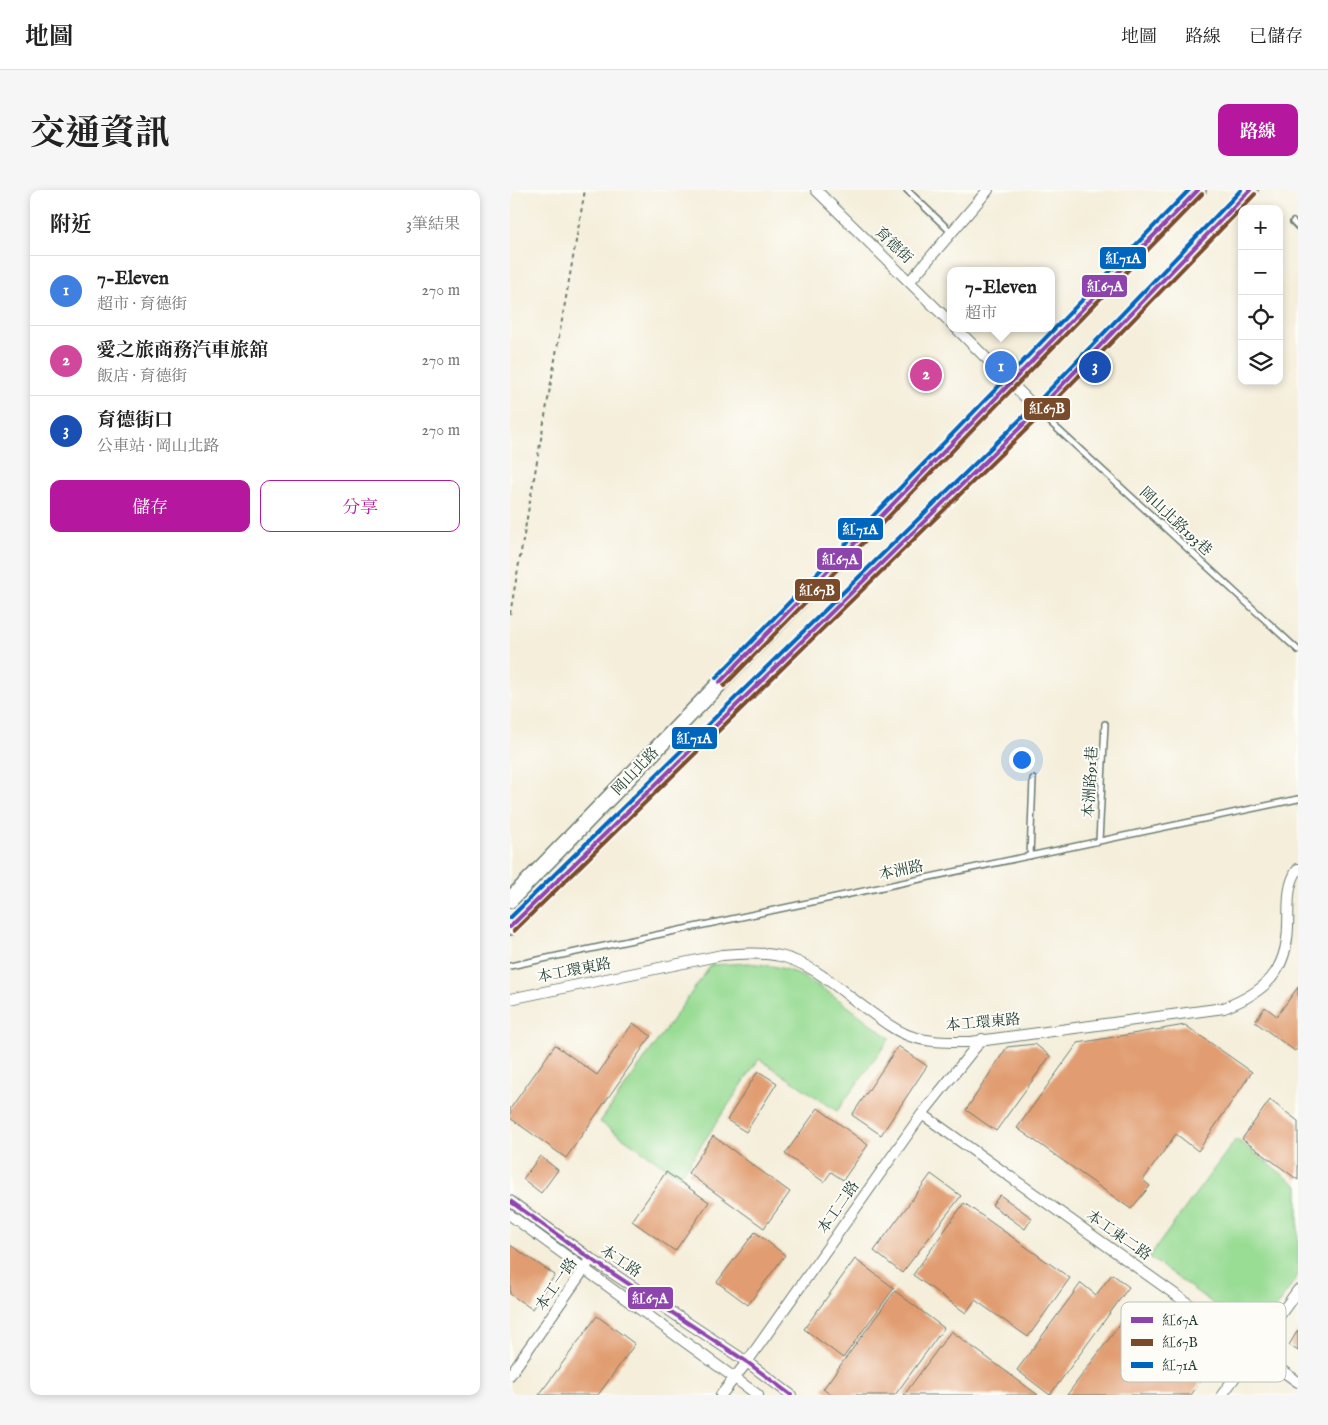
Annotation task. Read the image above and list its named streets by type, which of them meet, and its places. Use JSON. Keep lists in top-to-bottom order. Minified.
{"streets":{"main road":["岡山北路"],"street":["育德街","本工環東路","本工二路","本工東二路","本工路","本工一路"],"lane":["岡山北路193巷","本洲路91巷","本洲路"]},"crossings":[["岡山北路193巷","岡山北路"],["本洲路91巷","本洲路"],["本工環東路","本工二路"],["本工二路","本工東二路"],["本工二路","本工路"],["本工路","本工一路"]],"lines":["transit line 紅67A","transit line 紅71A","transit line 紅67B"],"legend":["紅67A","紅67B","紅71A"],"page":{"header":"地圖","nav":["地圖","路線","已儲存"],"title":"交通資訊","buttons":["路線",["儲存","分享"]],"heading":["附近","3筆結果"],"map_buttons":["+","−"],"list":[{"mark":"1","name":"7-Eleven","note":"超市 · 育德街","value":"270 m"},{"mark":"2","name":"愛之旅商務汽車旅舘","note":"飯店 · 育德街","value":"270 m"},{"mark":"3","name":"育德街口","note":"公車站 · 岡山北路","value":"270 m"}],"popup":["7-Eleven","超市"],"pins":["1","3","2"]}}
